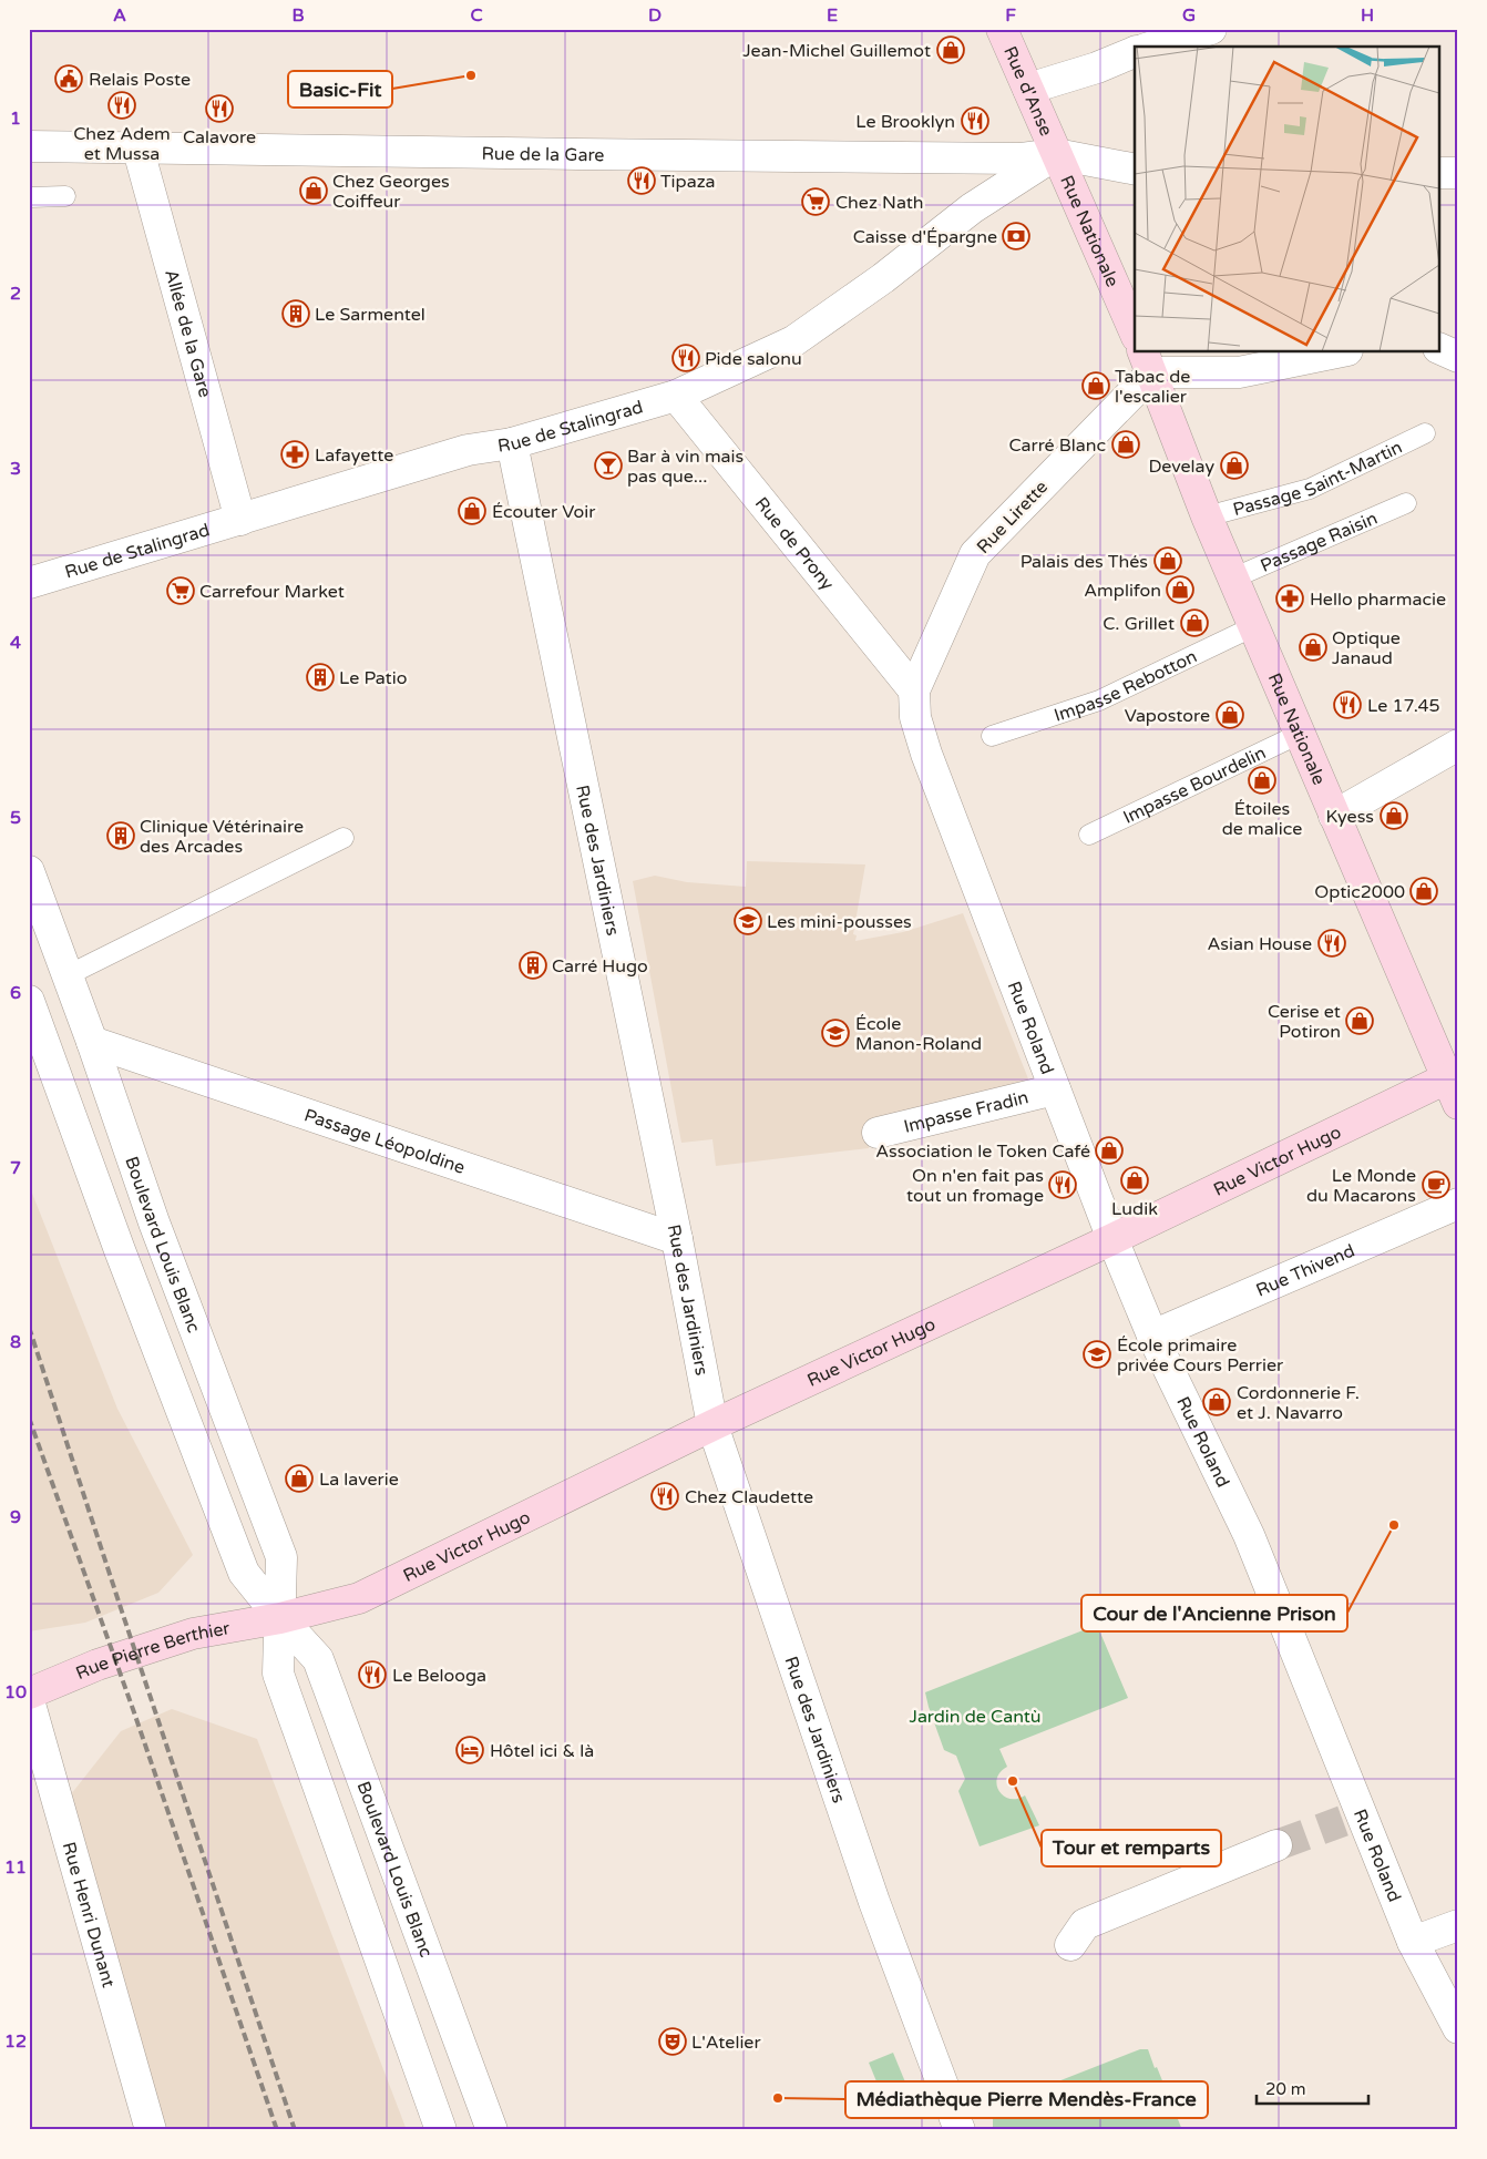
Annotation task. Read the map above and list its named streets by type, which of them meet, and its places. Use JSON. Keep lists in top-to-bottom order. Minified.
{"streets":{"street":["Rue d'Anse","Rue de la Gare","Rue Nationale","Allée de la Gare","Rue de Stalingrad","Rue Lirette","Rue de Prony","Rue des Jardiniers","Rue Roland","Impasse Fradin","Passage Léopoldine","Rue Victor Hugo","Boulevard Louis Blanc","Rue Thivend","Rue Pierre Berthier","Rue Henri Dunant"],"lane":["Passage Saint-Martin","Passage Raisin","Impasse Rebotton","Impasse Bourdelin"]},"crossings":[["Rue d'Anse","Rue de la Gare"],["Rue d'Anse","Rue Nationale"],["Rue d'Anse","Rue de Stalingrad"],["Rue de la Gare","Rue Nationale"],["Rue de la Gare","Allée de la Gare"],["Rue de la Gare","Rue de Stalingrad"],["Rue Nationale","Rue de Stalingrad"],["Rue Nationale","Passage Saint-Martin"],["Rue Nationale","Rue Lirette"],["Rue Nationale","Passage Raisin"],["Rue Nationale","Impasse Rebotton"],["Rue Nationale","Impasse Bourdelin"],["Rue Nationale","Rue Victor Hugo"],["Allée de la Gare","Rue de Stalingrad"],["Rue de Stalingrad","Rue de Prony"],["Rue de Stalingrad","Rue des Jardiniers"],["Rue Lirette","Rue de Prony"],["Rue Lirette","Rue Roland"],["Rue de Prony","Rue Roland"],["Rue des Jardiniers","Passage Léopoldine"],["Rue des Jardiniers","Rue Victor Hugo"],["Rue Roland","Impasse Fradin"],["Rue Roland","Rue Victor Hugo"],["Rue Roland","Rue Thivend"],["Passage Léopoldine","Boulevard Louis Blanc"],["Rue Victor Hugo","Boulevard Louis Blanc"],["Rue Victor Hugo","Rue Pierre Berthier"],["Boulevard Louis Blanc","Rue Pierre Berthier"]],"parks":["Jardin de Cantù"],"places":{"shop":["Jean-Michel Guillemot","Chez Georges Coiffeur","Tabac de l'escalier","Carré Blanc","Develay","Écouter Voir","Palais des Thés","Amplifon","C. Grillet","Optique Janaud","Vapostore","Étoiles de malice","Kyess","Optic2000","Cerise et Potiron","Association le Token Café","Ludik","Cordonnerie F. et J. Navarro","La laverie"],"other":["Basic-Fit","Cour de l'Ancienne Prison","Tour et remparts","Médiathèque Pierre Mendès-France"],"public building":["Relais Poste"],"restaurant":["Chez Adem et Mussa","Calavore","Le Brooklyn","Tipaza","Pide salonu","Le 17.45","Asian House","On n'en fait pas tout un fromage","Chez Claudette","Le Belooga"],"supermarket":["Chez Nath","Carrefour Market"],"bank":["Caisse d'Épargne"],"building":["Le Sarmentel","Le Patio","Clinique Vétérinaire des Arcades","Carré Hugo"],"pharmacy":["Lafayette","Hello pharmacie"],"bar":["Bar à vin mais pas que..."],"school or university":["Les mini-pousses","École Manon-Roland","École primaire privée Cours Perrier"],"cafe":["Le Monde du Macarons"],"hotel":["Hôtel ici & là"],"theatre":["L'Atelier"]},"scale_bar":"20 m","grid":{"columns":["A","B","C","D","E","F","G","H"],"rows":["1","2","3","4","5","6","7","8","9","10","11","12"]}}
